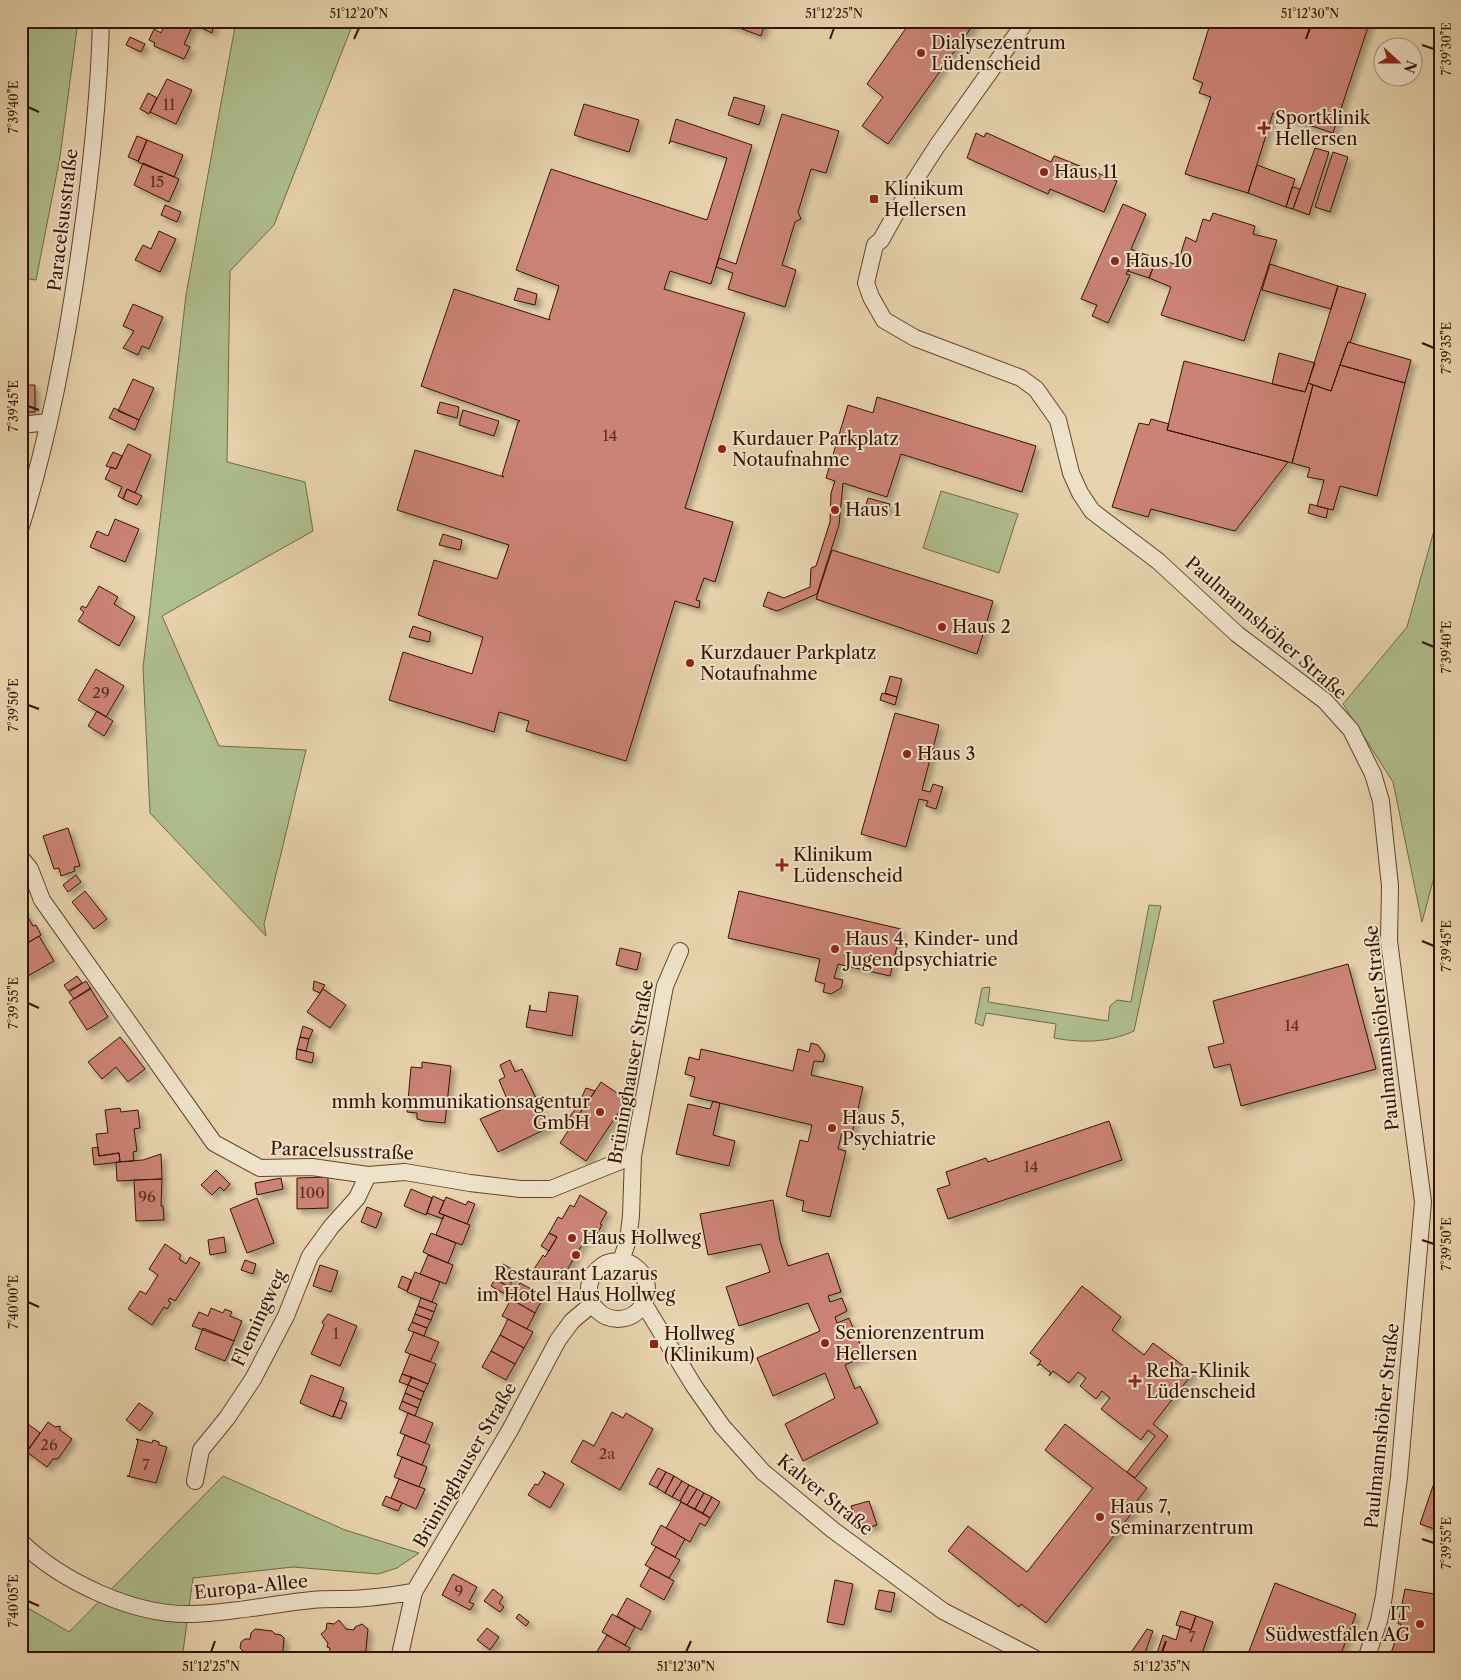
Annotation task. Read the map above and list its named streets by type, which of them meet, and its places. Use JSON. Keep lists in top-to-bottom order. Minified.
{"streets":{"street":["Paracelsusstraße","Paulmannshöher Straße","Brüninghauser Straße","Flemingweg","Kalver Straße","Europa-Allee"]},"crossings":[["Paracelsusstraße","Brüninghauser Straße"],["Paracelsusstraße","Flemingweg"],["Brüninghauser Straße","Kalver Straße"],["Brüninghauser Straße","Europa-Allee"]],"places":{"other":["Dialysezentrum Lüdenscheid","Haus 11","Haus 10","Kurdauer Parkplatz Notaufnahme","Haus 1","Haus 2","Kurzdauer Parkplatz Notaufnahme","Haus 3","Haus 4, Kinder- und Jugendpsychiatrie","mmh kommunikationsagentur GmbH","Haus 5, Psychiatrie","Haus Hollweg","Restaurant Lazarus im Hotel Haus Hollweg","Seniorenzentrum Hellersen","Haus 7, Seminarzentrum","IT Südwestfalen AG"],"health":["Sportklinik Hellersen","Klinikum Lüdenscheid","Reha-Klinik Lüdenscheid"],"transit":["Klinikum Hellersen","Hollweg (Klinikum)"]},"house_numbers":["11","15","14","29","14","14","100","96","1","26","2a","7","9","7"],"north":"right","coordinates":["51°12'20\"N","51°12'25\"N","51°12'30\"N","7°39'30\"E","7°39'40\"E","7°39'35\"E","7°39'45\"E","7°39'50\"E","7°39'55\"E","7°40'00\"E","7°40'05\"E","51°12'35\"N"]}
